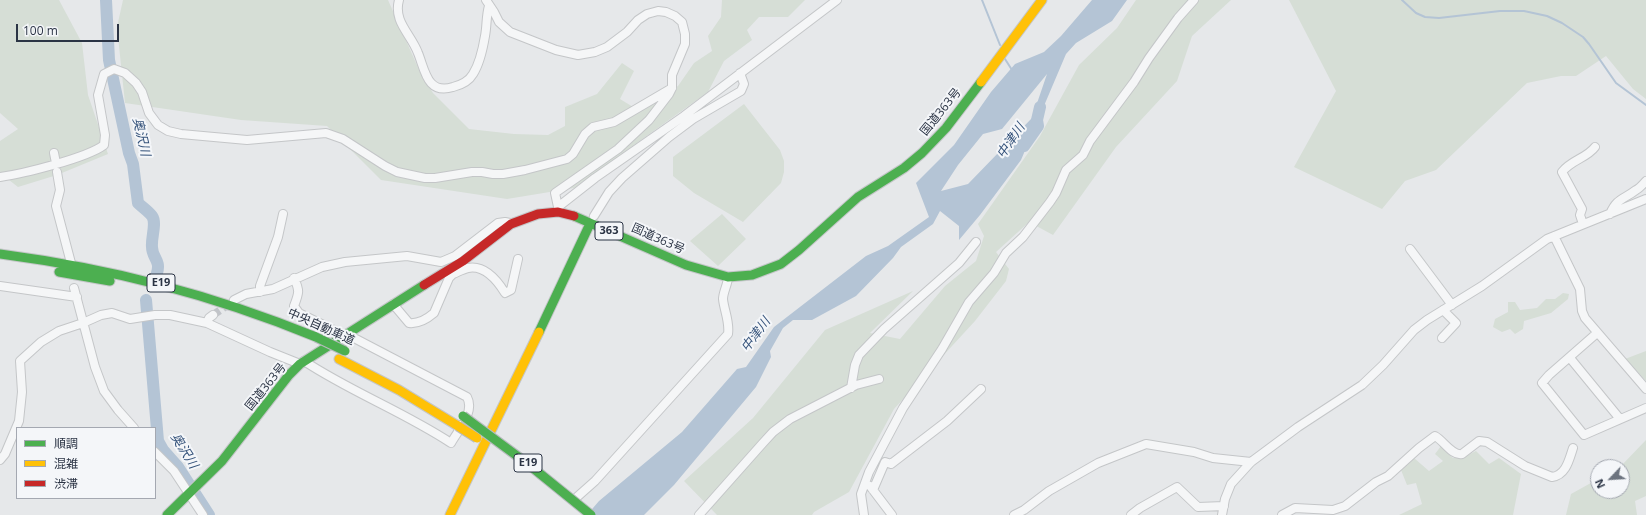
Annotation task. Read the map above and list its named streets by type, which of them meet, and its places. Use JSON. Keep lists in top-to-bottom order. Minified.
{"streets":{"main road":["国道363号","363","E19","中央自動車道"]},"water":["奥沢川","中津川"],"legend":["順調","混雑","渋滞"],"scale_bar":"100 m","north":"bottom left"}
